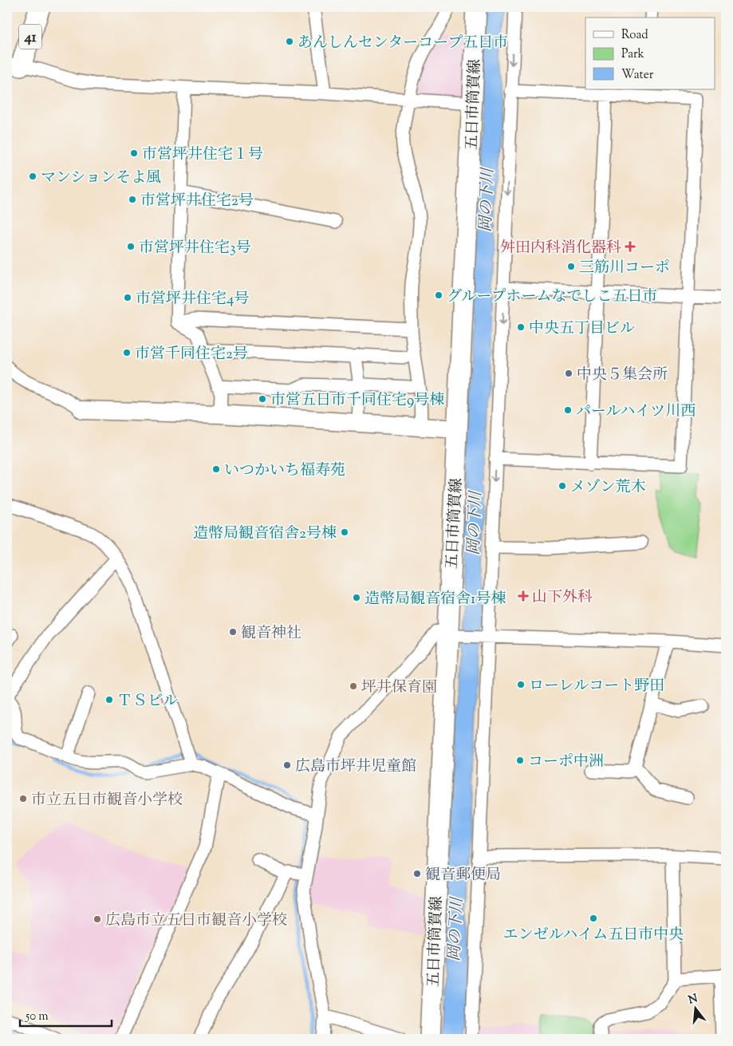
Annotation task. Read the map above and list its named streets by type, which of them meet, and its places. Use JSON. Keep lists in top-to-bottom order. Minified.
{"streets":{"main road":["41","五日市筒賀線"]},"water":["岡の下川"],"places":{"other":["あんしんセンターコープ五日市","市営坪井住宅１号","マンションそよ風","市営坪井住宅2号","市営坪井住宅3号","三筋川コーポ","グループホームなでしこ五日市","市営坪井住宅4号","中央五丁目ビル","市営千同住宅2号","中央５集会所","市営五日市千同住宅9号棟","パールハイツ川西","いつかいち福寿苑","メゾン荒木","造幣局観音宿舎2号棟","造幣局観音宿舎1号棟","観音神社","ローレルコート野田","坪井保育園","ＴＳビル","コーポ中洲","広島市坪井児童館","市立五日市観音小学校","観音郵便局","エンゼルハイム五日市中央","広島市立五日市観音小学校"],"health":["舛田内科消化器科","山下外科"]},"legend":["Road","Park","Water"],"scale_bar":"50 m","north":"top"}
